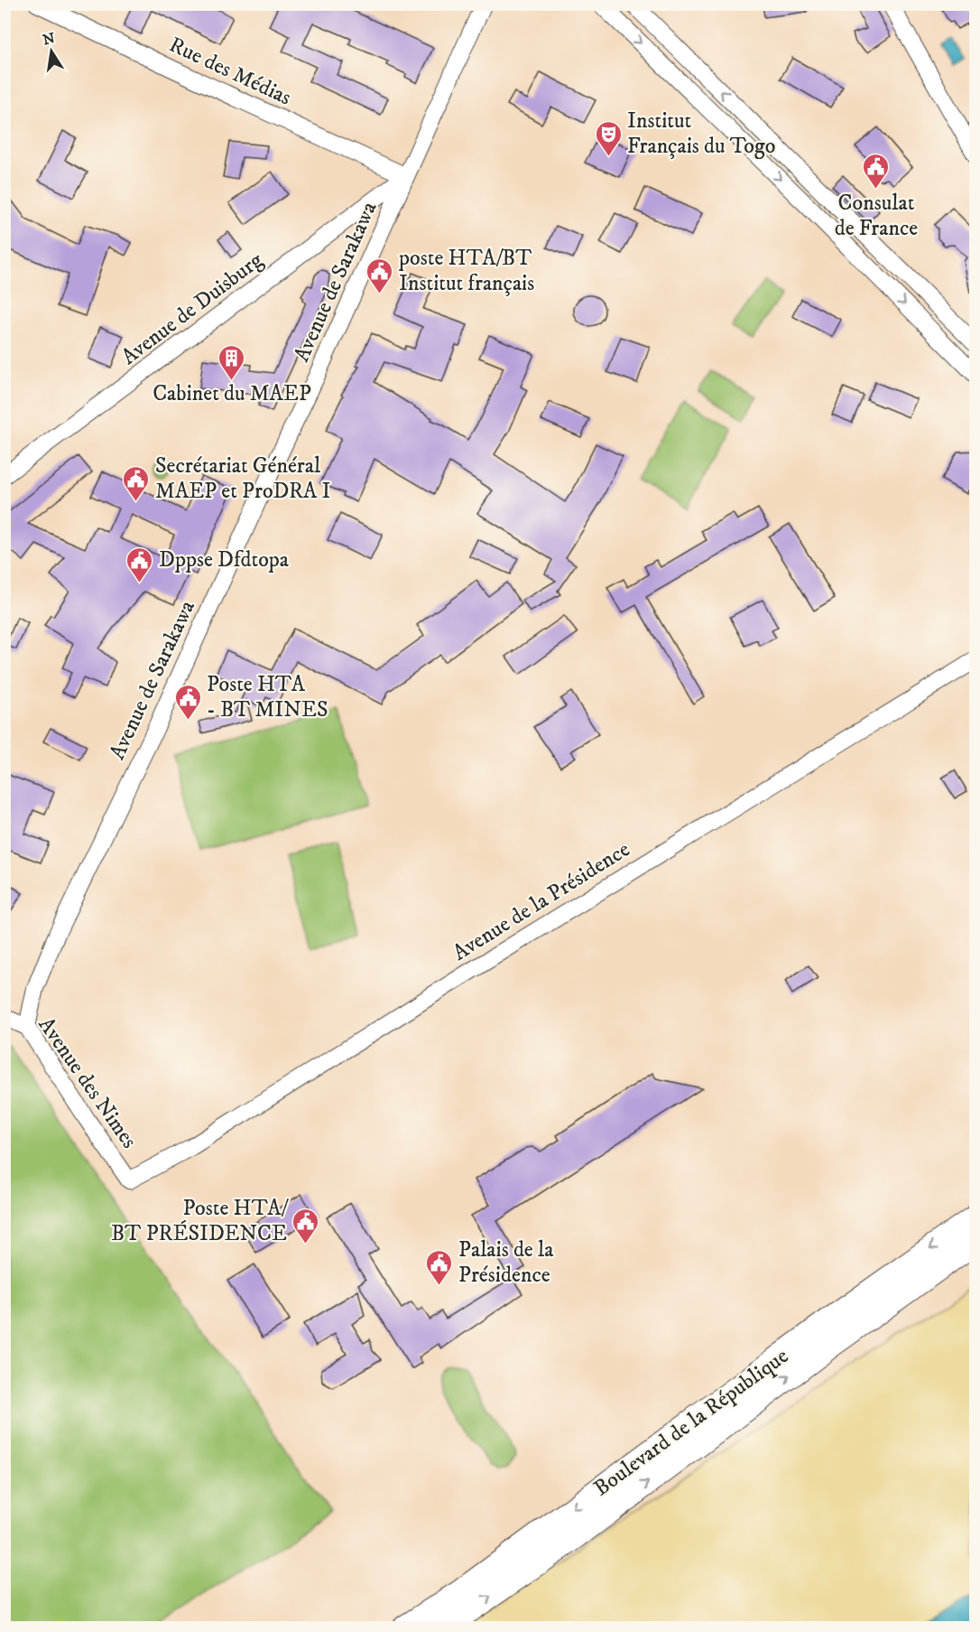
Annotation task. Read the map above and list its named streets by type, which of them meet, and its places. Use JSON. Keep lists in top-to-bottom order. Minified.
{"streets":{"highway":["Boulevard de la République"],"street":["Rue des Médias","Avenue de Sarakawa","Avenue de Duisburg","Avenue de la Présidence","Avenue des Nimes"]},"crossings":[["Rue des Médias","Avenue de Sarakawa"],["Rue des Médias","Avenue de Duisburg"],["Avenue de Sarakawa","Avenue de Duisburg"],["Avenue de Sarakawa","Avenue des Nimes"],["Avenue de la Présidence","Avenue des Nimes"]],"places":{"theatre":["Institut Français du Togo"],"public building":["Consulat de France","poste HTA/BT Institut français","Secrétariat Général MAEP et ProDRA I","Dppse Dfdtopa","Poste HTA - BT MINES","Poste HTA/ BT PRÉSIDENCE","Palais de la Présidence"],"building":["Cabinet du MAEP"]},"north":"top"}
